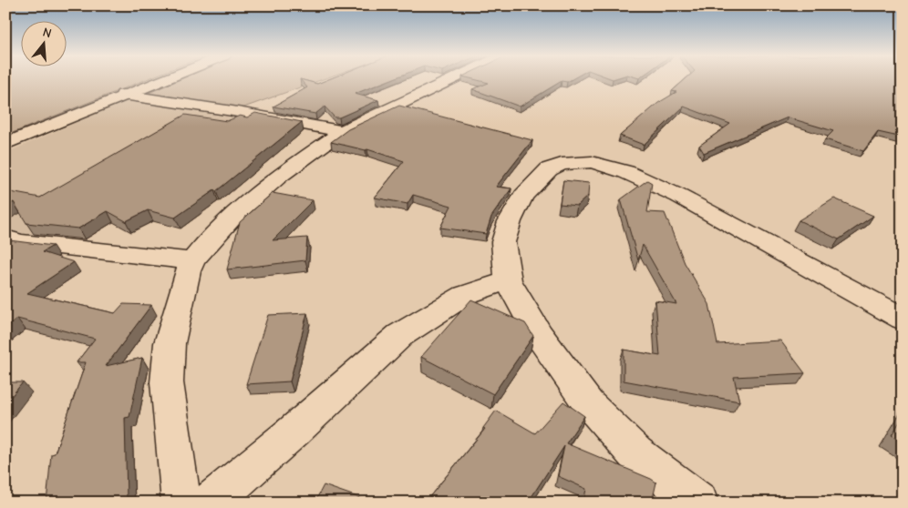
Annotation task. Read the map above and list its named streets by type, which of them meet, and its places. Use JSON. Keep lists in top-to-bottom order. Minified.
{"north":"top"}
